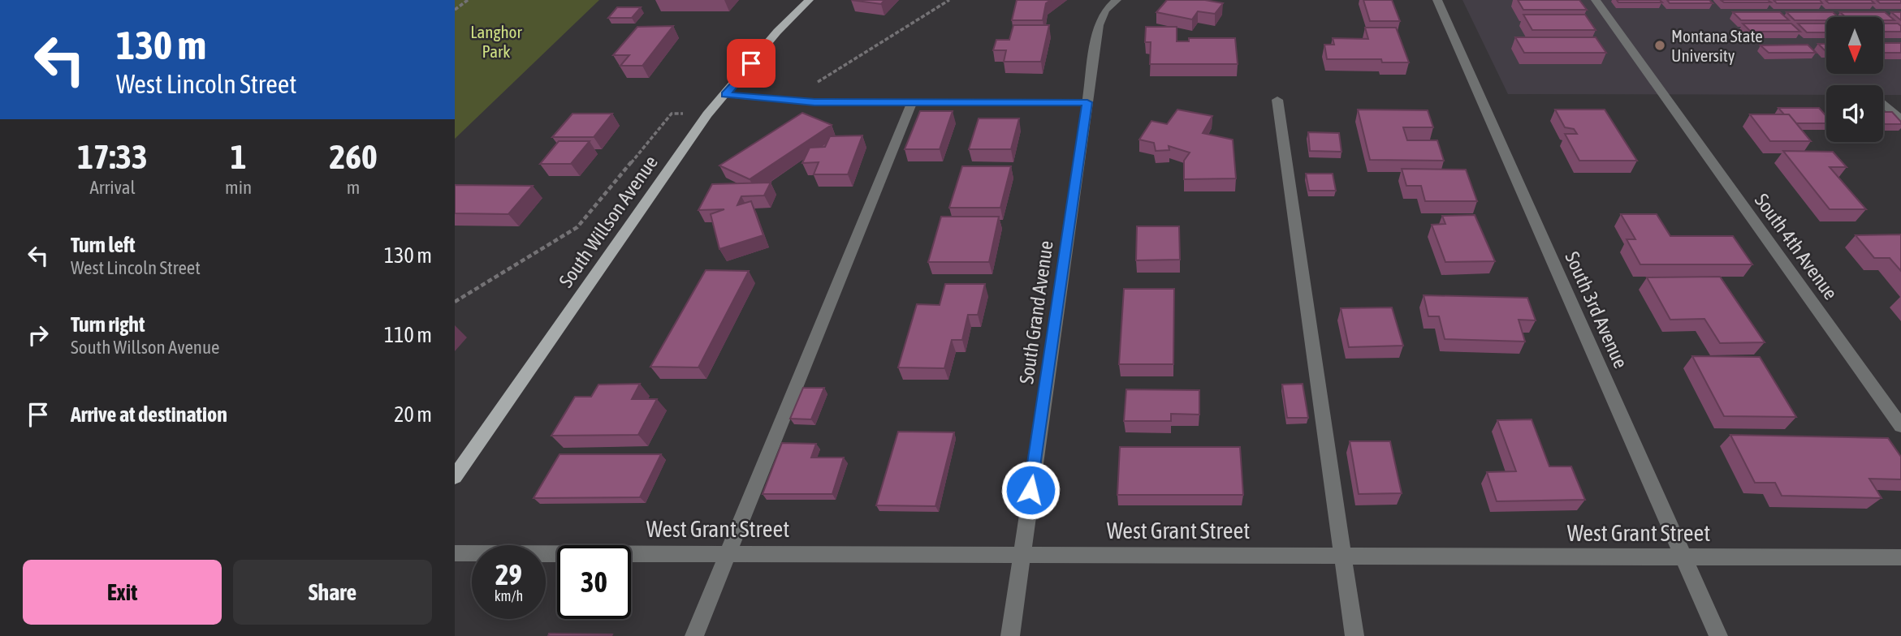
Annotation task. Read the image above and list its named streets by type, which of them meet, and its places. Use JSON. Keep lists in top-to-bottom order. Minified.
{"streets":{"main road":["South Willson Avenue"],"street":["South 4th Avenue","South 3rd Avenue","South Grand Avenue","West Grant Street"]},"crossings":[["South 3rd Avenue","West Grant Street"],["South Grand Avenue","West Grant Street"]],"parks":["Langhor Park"],"places":["Montana State University"],"north":"bottom","page":{"turn":["130 m","West Lincoln Street"],"eta":["17:33","Arrival","1","min","260","m"],"list":[{"name":"Turn left","note":"West Lincoln Street","value":"130 m"},{"name":"Turn right","note":"South Willson Avenue","value":"110 m"},{"name":"Arrive at destination","value":"20 m"}],"speed":"29 km/h","limit":"30","buttons":["Exit","Share"]}}
